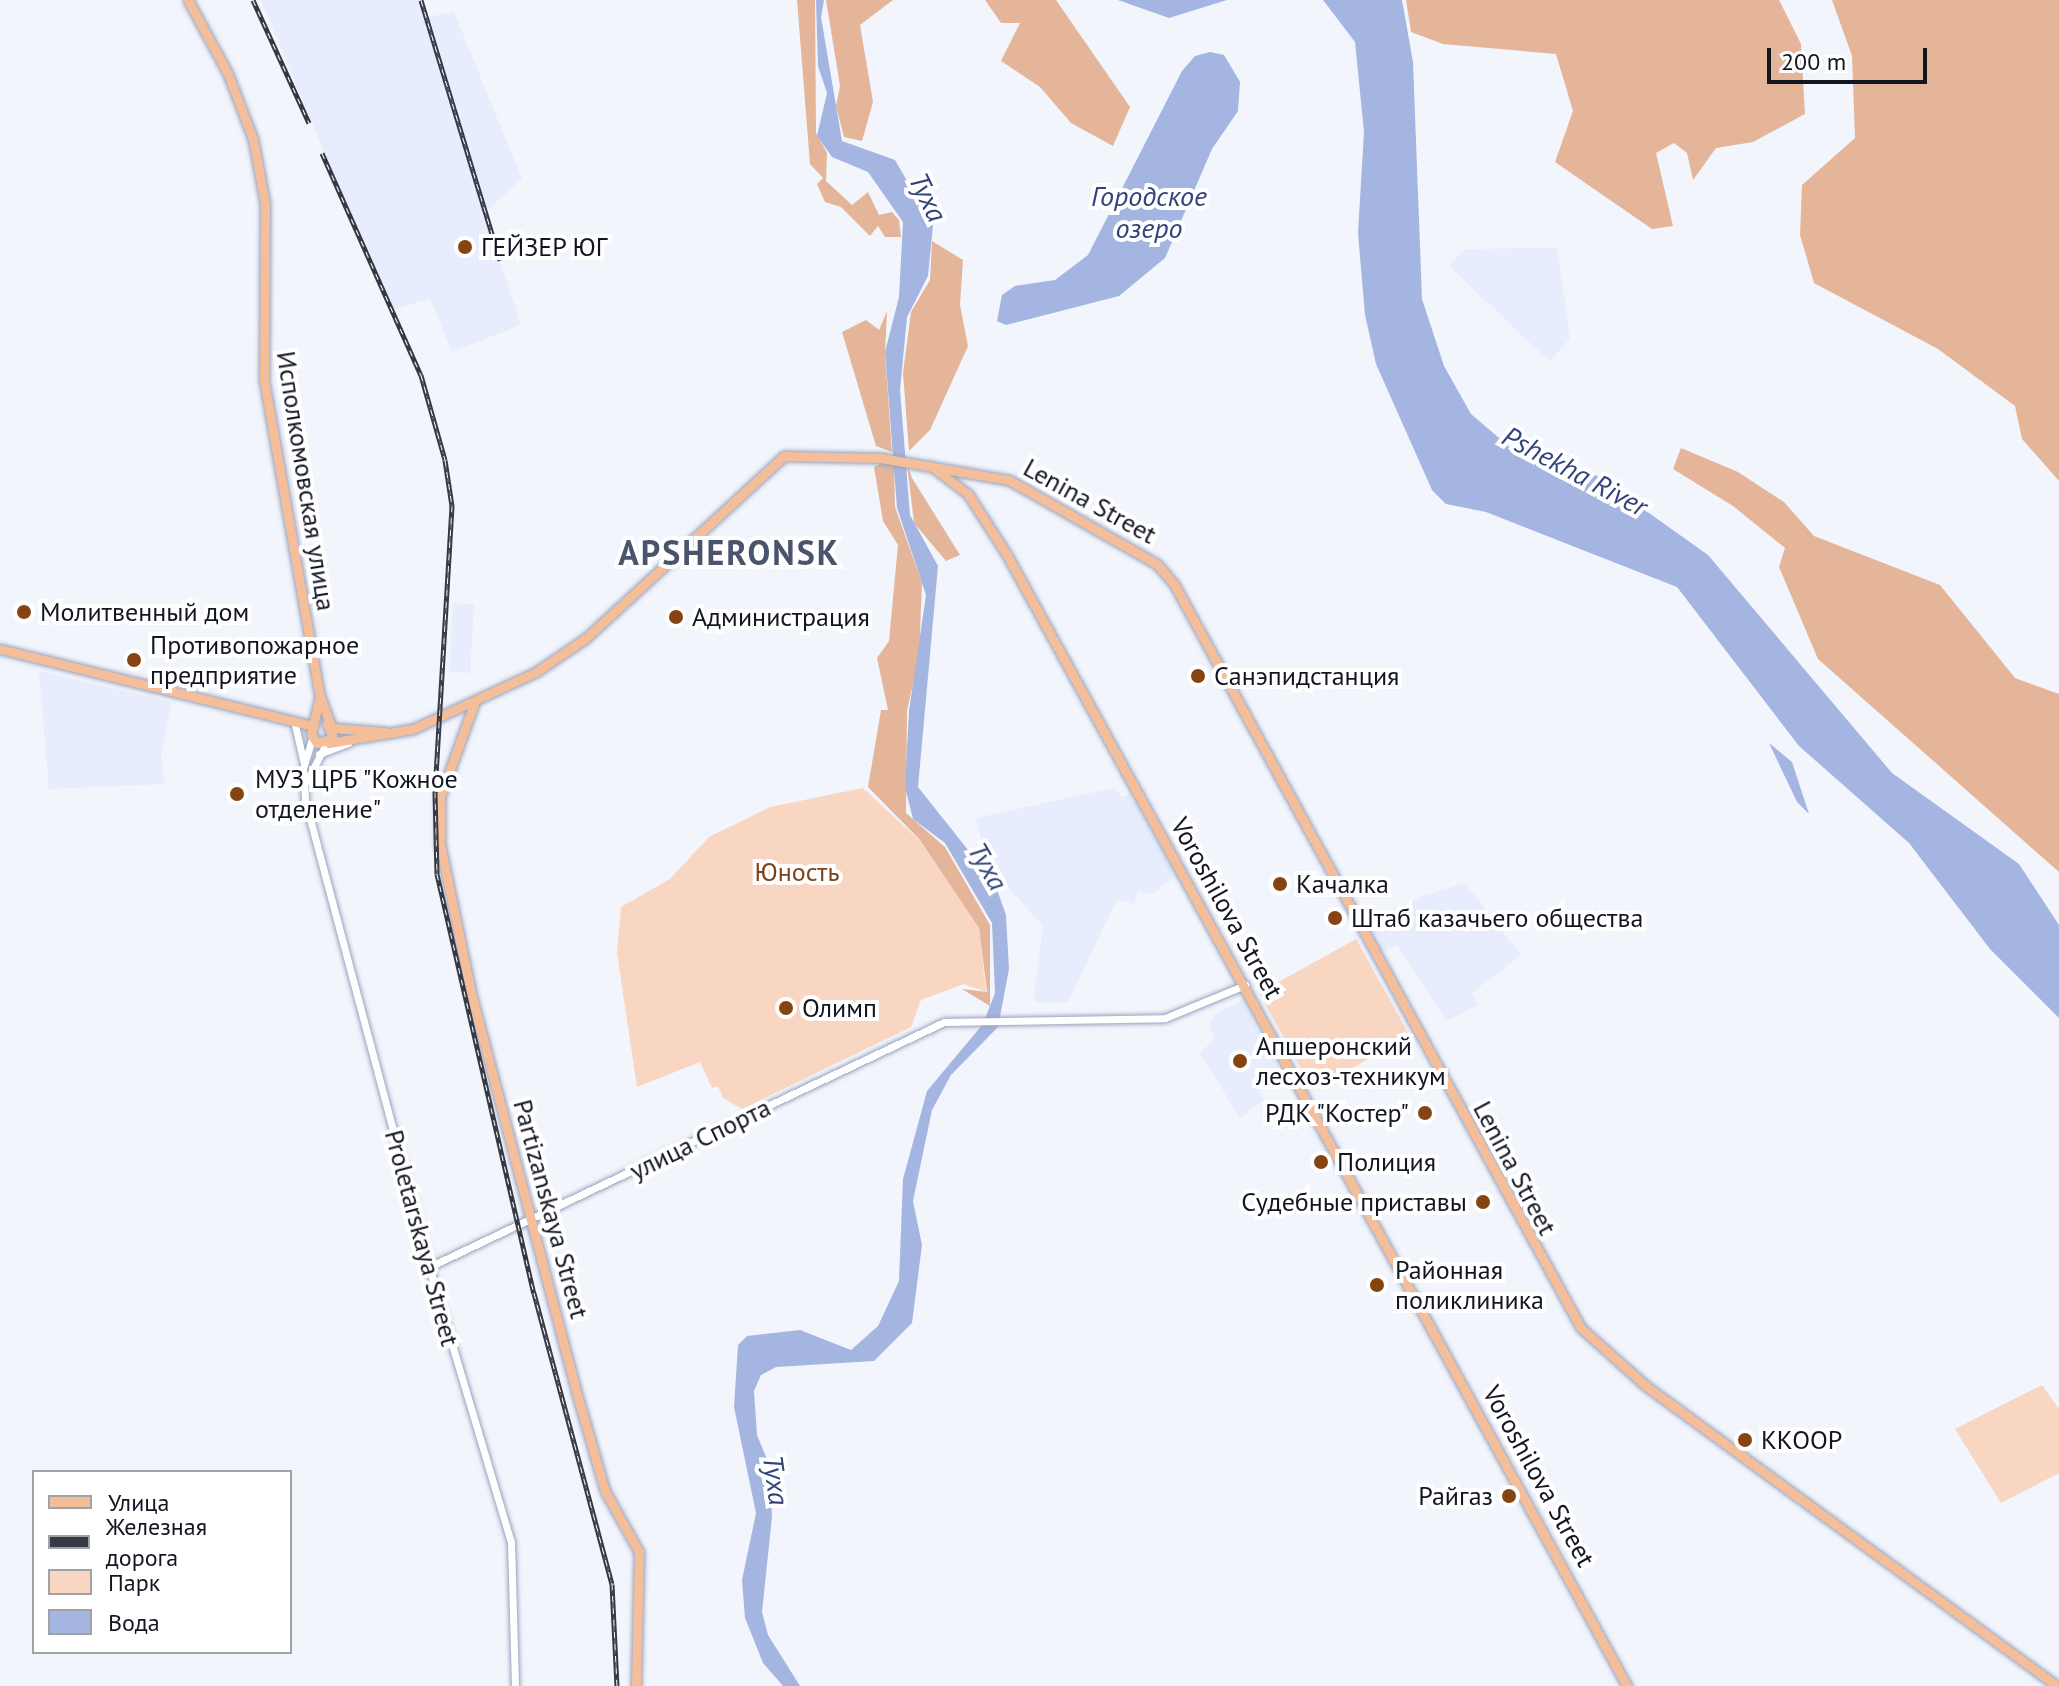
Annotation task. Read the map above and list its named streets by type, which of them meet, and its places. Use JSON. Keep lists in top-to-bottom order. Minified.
{"streets":{"main road":["Исполкомовская улица","Lenina Street","Voroshilova Street","Partizanskaya Street"],"street":["улица Спорта","Proletarskaya Street"]},"crossings":[["Исполкомовская улица","Proletarskaya Street"],["Lenina Street","Voroshilova Street"],["Lenina Street","Partizanskaya Street"],["Voroshilova Street","улица Спорта"],["улица Спорта","Partizanskaya Street"],["улица Спорта","Proletarskaya Street"]],"districts":["APSHERONSK"],"water":["Городское озеро","Туха","Pshekha River"],"parks":["Юность"],"places":["ГЕЙЗЕР ЮГ","Молитвенный дом","Администрация","Противопожарное предприятие","Санэпидстанция","МУЗ ЦРБ \"Кожное отделение\"","Качалка","Штаб казачьего общества","Олимп","Апшеронский лесхоз-техникум","РДК \"Костер\"","Полиция","Судебные приставы","Районная поликлиника","ККООР","Райгаз"],"legend":["Улица","Железная дорога","Парк","Вода"],"scale_bar":"200 m"}
